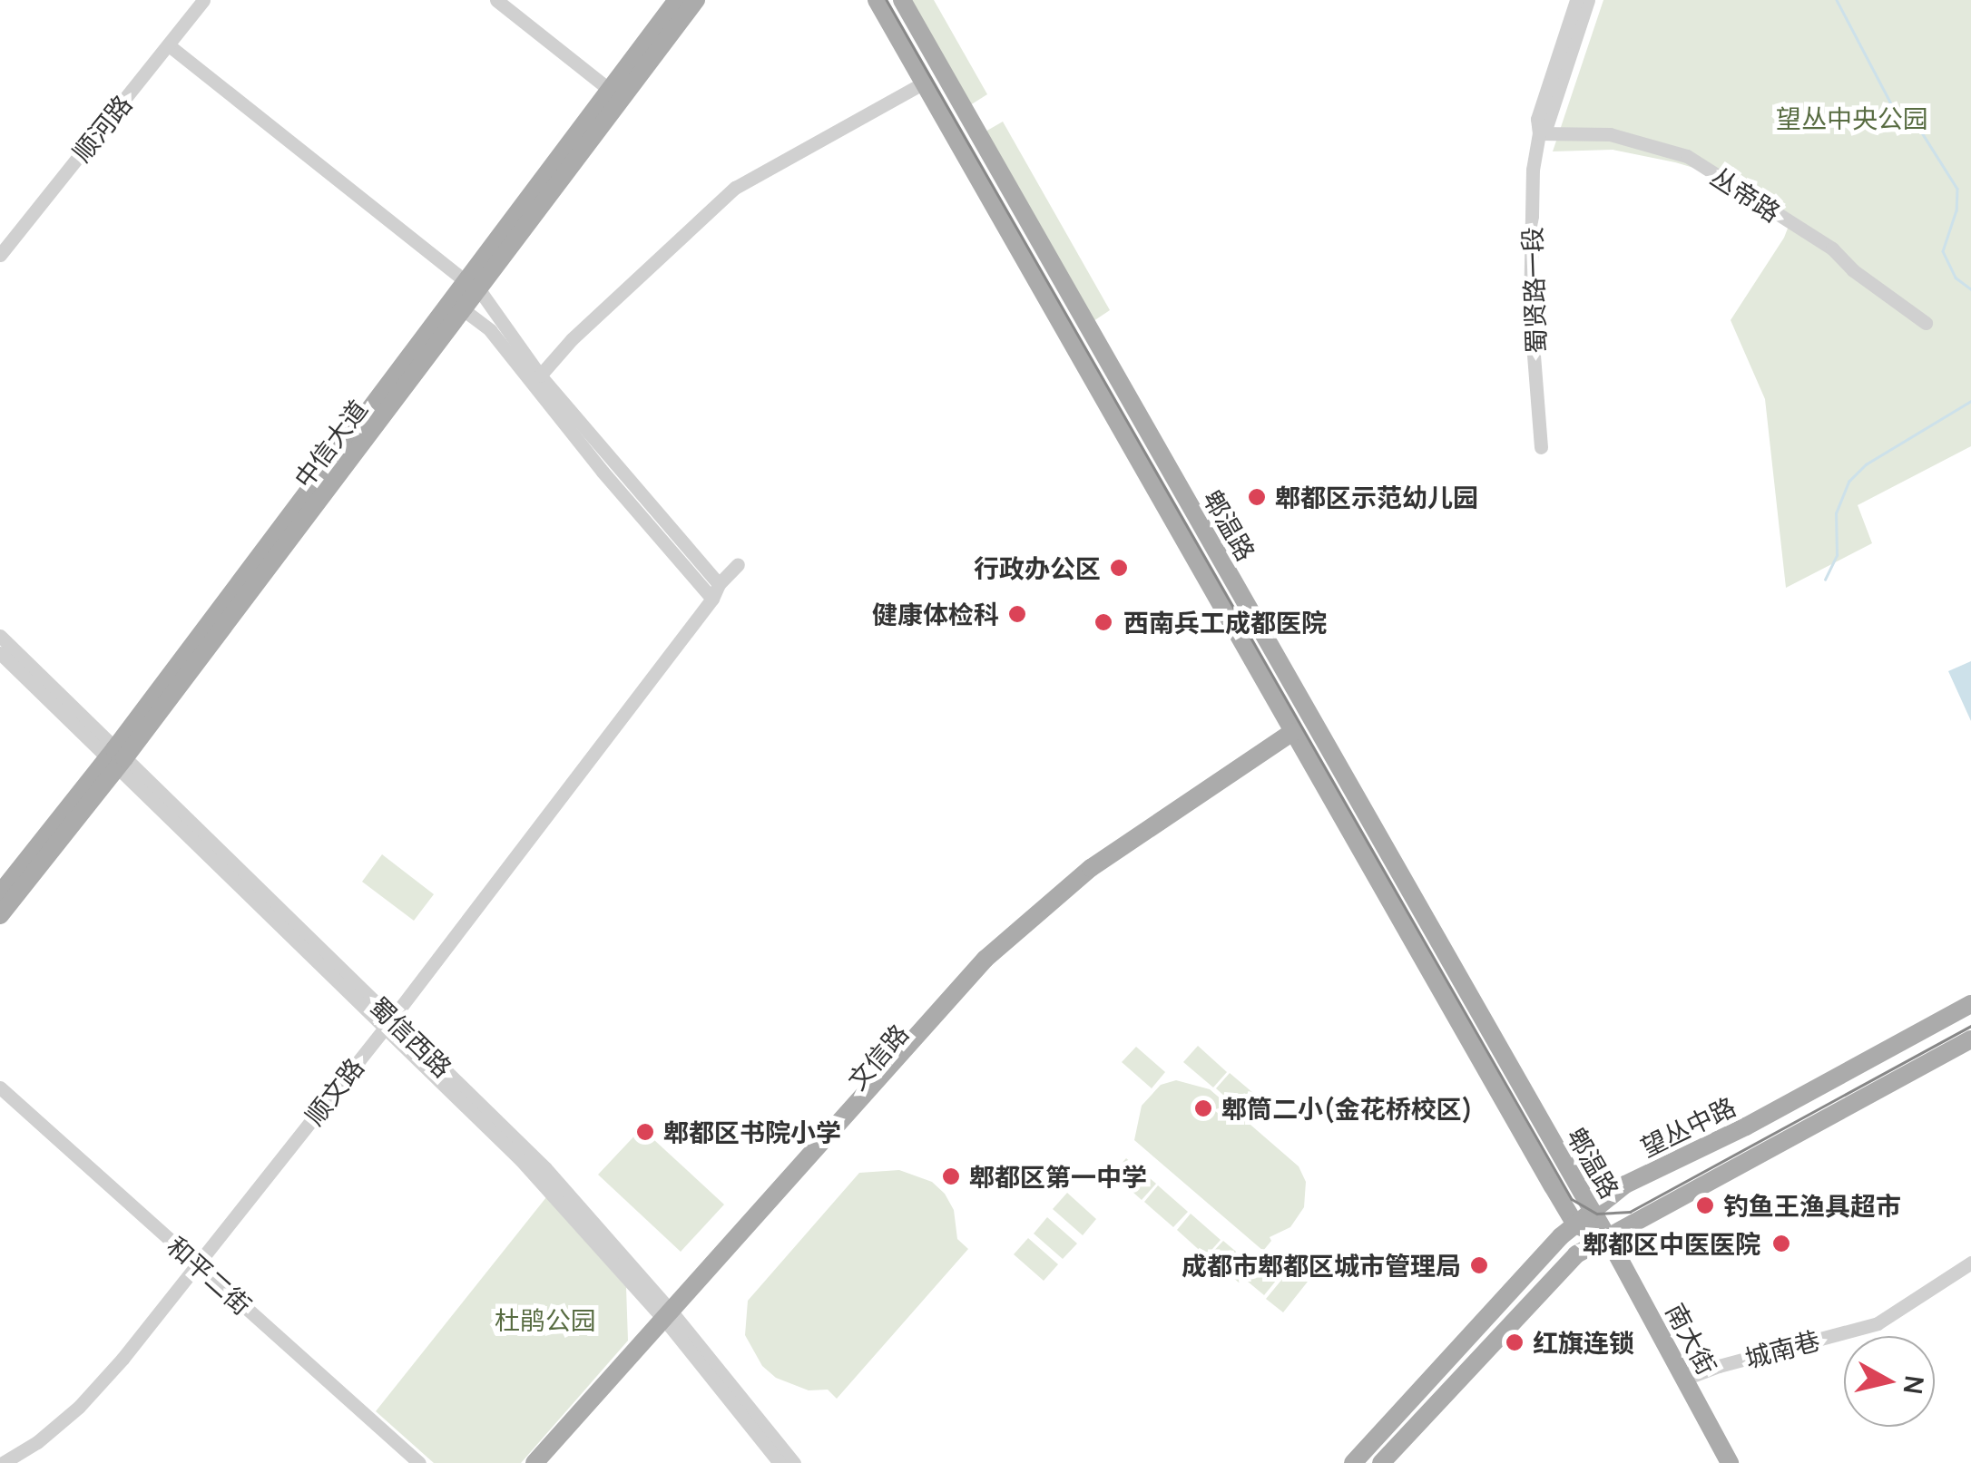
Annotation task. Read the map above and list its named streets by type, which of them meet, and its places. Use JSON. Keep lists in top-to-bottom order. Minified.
{"streets":{"main road":["中信大道","郫温路","望丛中路","南大街"],"street":["顺河路","丛帝路","蜀贤路一段","蜀信西路","顺文路","和平二街","城南巷"]},"crossings":[["丛帝路","蜀贤路一段"],["中信大道","蜀信西路"],["郫温路","望丛中路"],["郫温路","南大街"],["蜀信西路","顺文路"],["顺文路","和平二街"],["南大街","城南巷"]],"parks":["望丛中央公园","杜鹃公园"],"places":["郫都区示范幼儿园","行政办公区","健康体检科","西南兵工成都医院","郫筒二小(金花桥校区)","郫都区书院小学","郫都区第一中学","钓鱼王渔具超市","郫都区中医医院","成都市郫都区城市管理局","红旗连锁"],"north":"right"}
